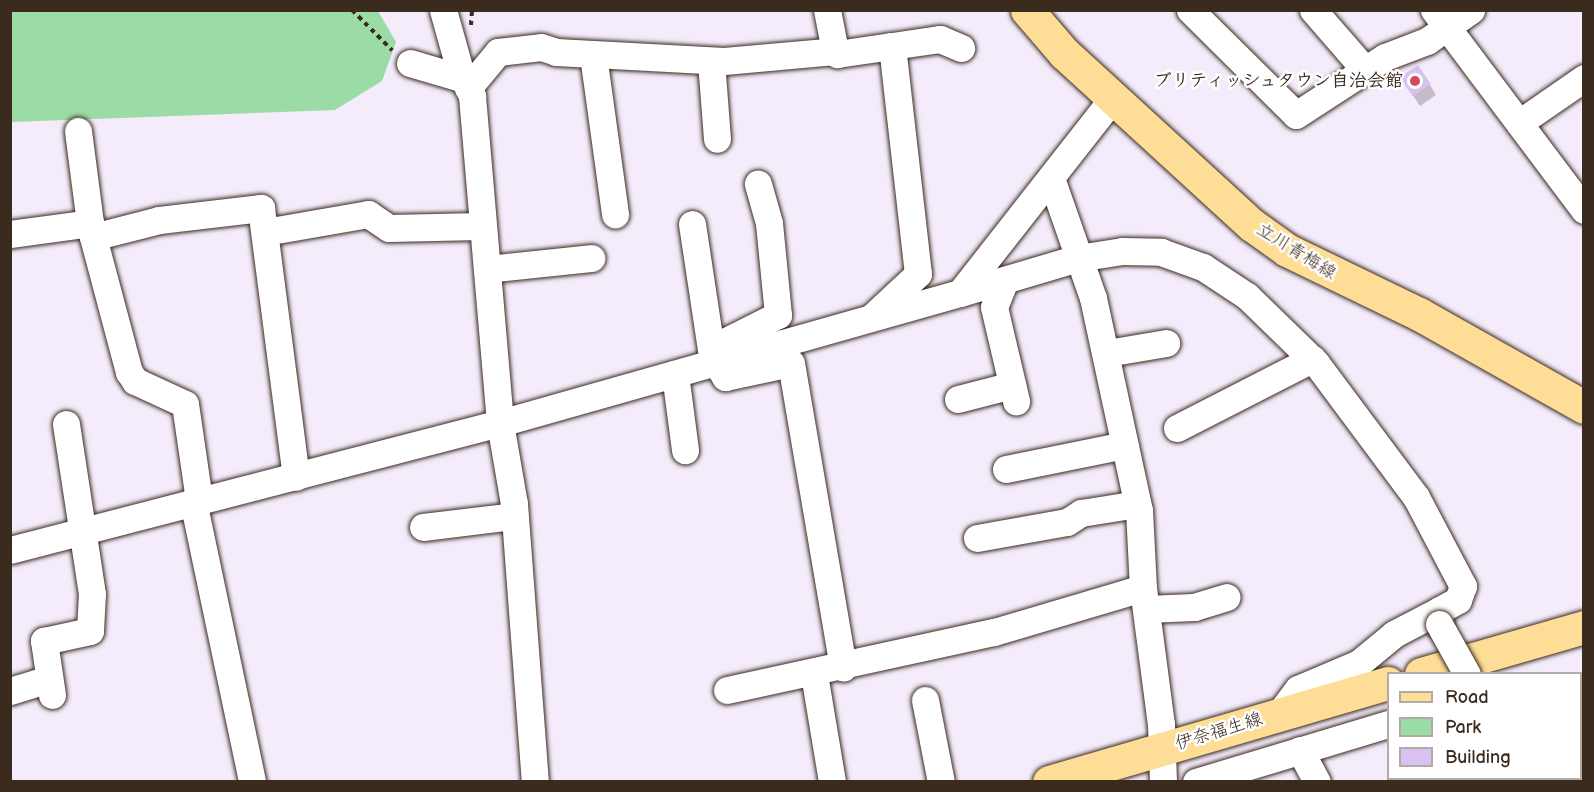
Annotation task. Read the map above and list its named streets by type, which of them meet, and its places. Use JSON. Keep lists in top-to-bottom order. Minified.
{"streets":{"main road":["立川青梅線","伊奈福生線"]},"places":["ブリティッシュタウン自治会館"],"legend":["Road","Park","Building"]}
